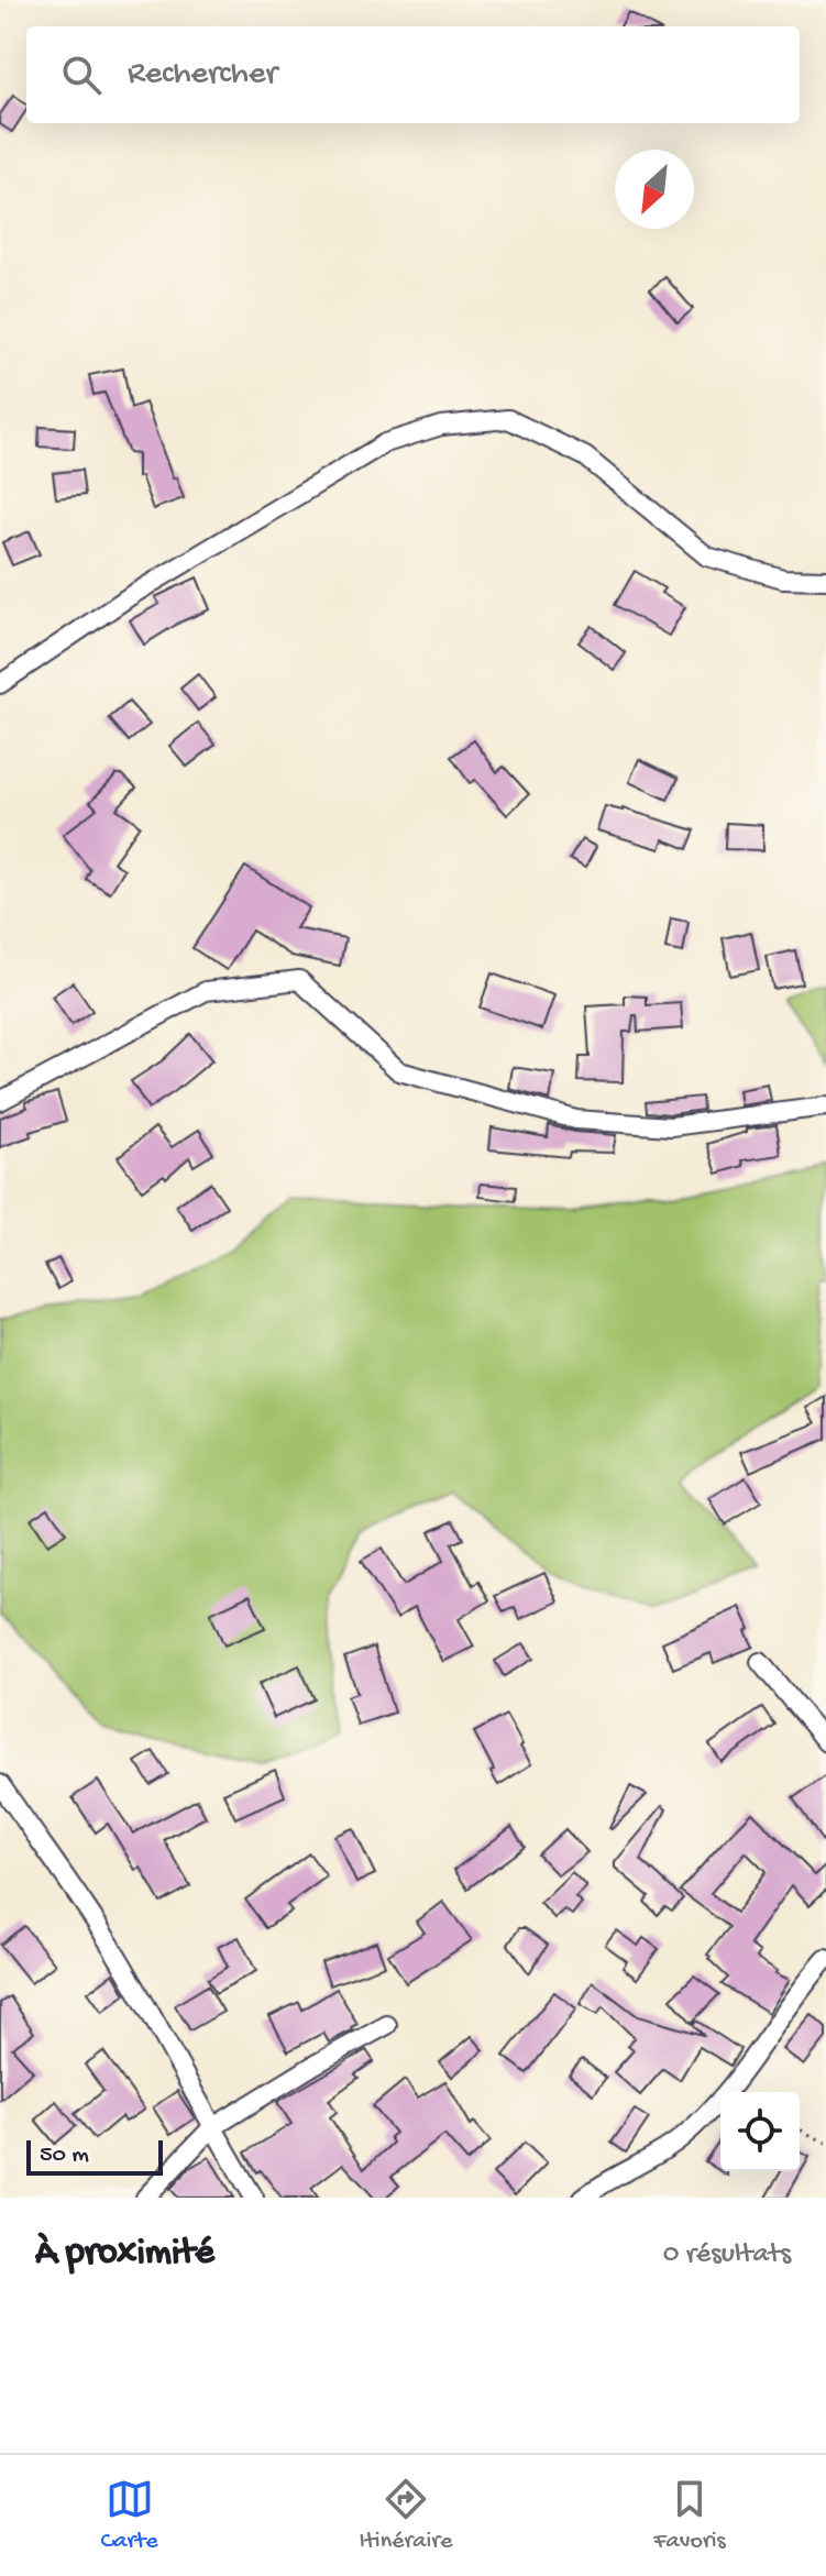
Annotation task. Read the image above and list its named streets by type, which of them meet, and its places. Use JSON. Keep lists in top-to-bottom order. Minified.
{"scale_bar":"50 m","north":"bottom left","page":{"search":"Rechercher","scale":"50 m","heading":["À proximité","0 résultats"],"nav":["Carte","Itinéraire","Favoris"]}}
